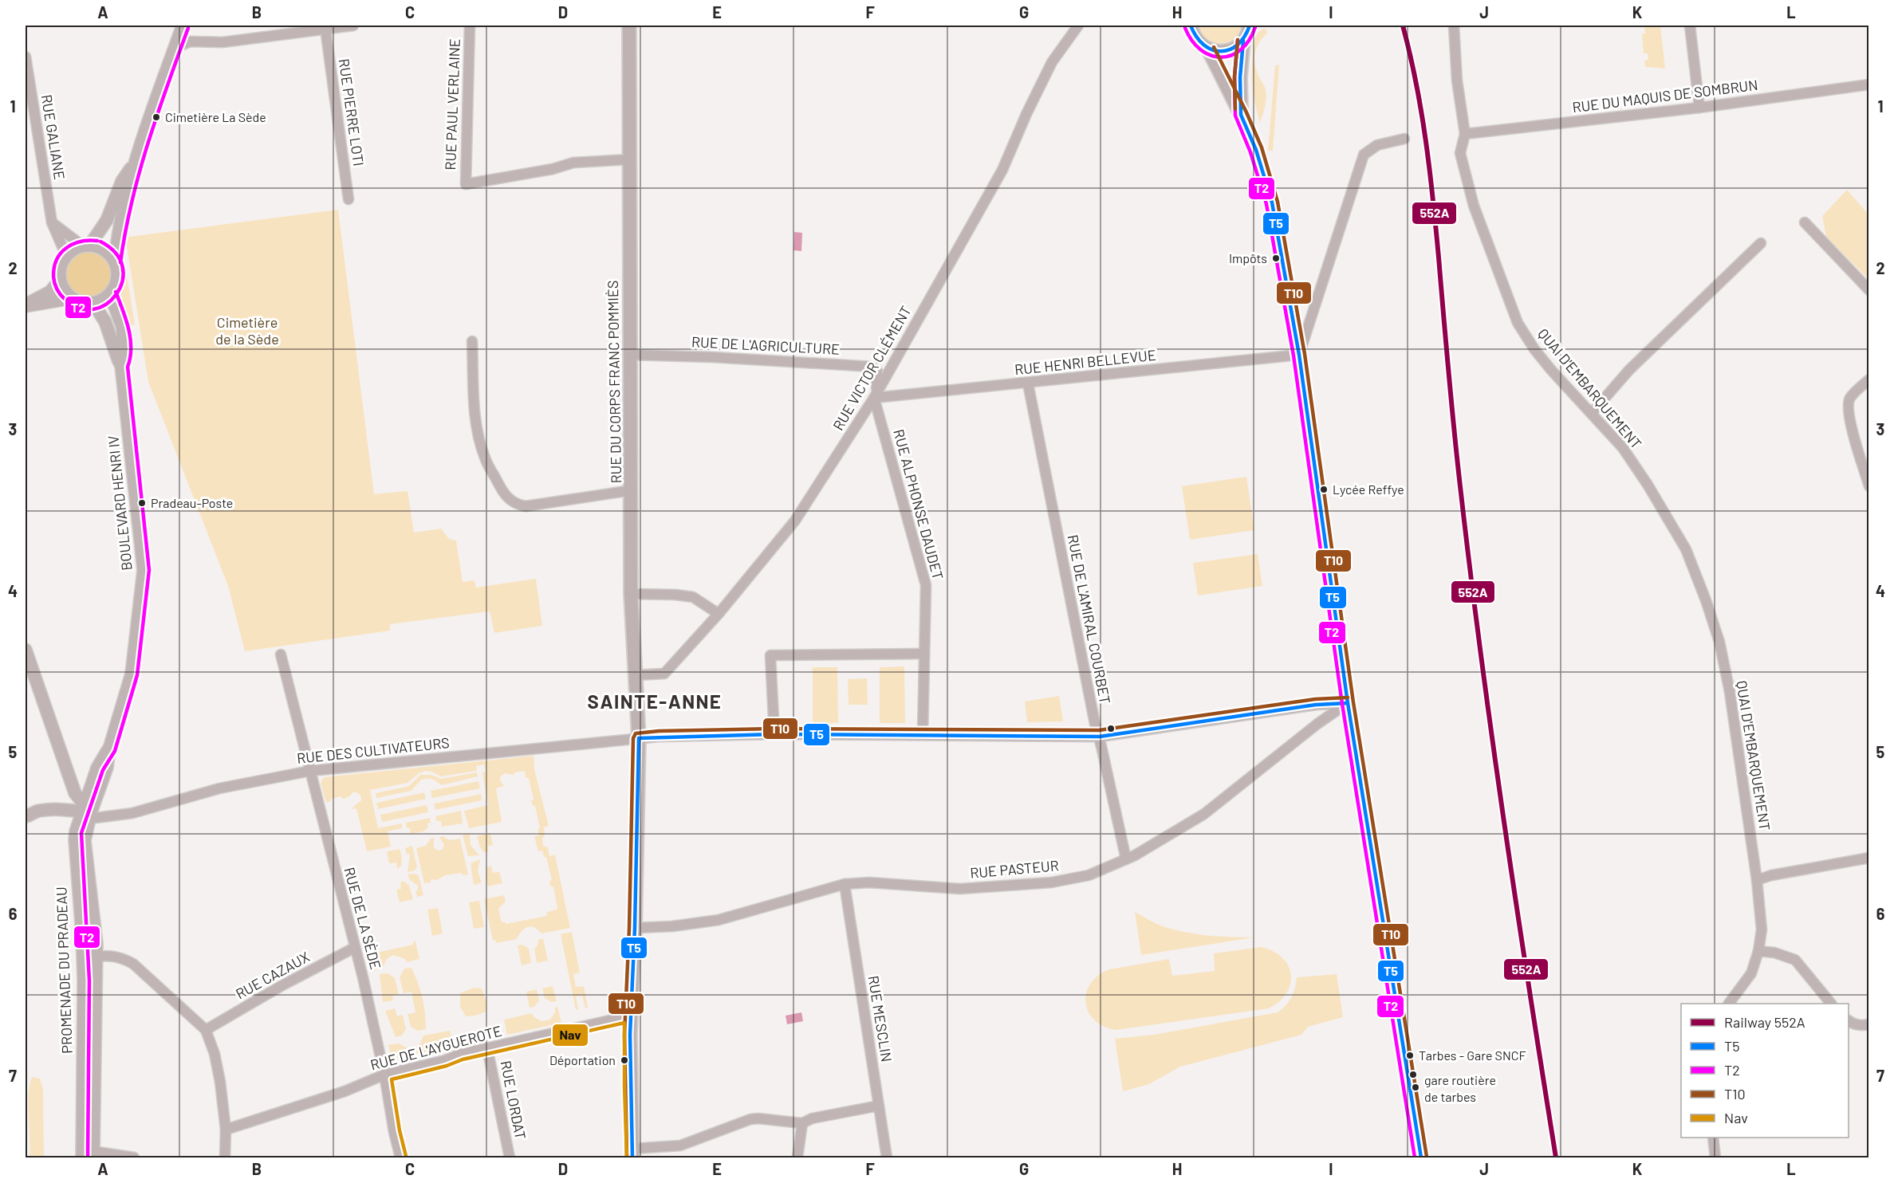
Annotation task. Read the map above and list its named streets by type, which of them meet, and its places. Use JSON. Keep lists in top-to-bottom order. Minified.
{"streets":{"main road":["RUE DU CORPS FRANC POMMIÈS"],"street":["RUE DU MAQUIS DE SOMBRUN","RUE PAUL VERLAINE","RUE PIERRE LOTI","RUE GALIANE","RUE DE L'AGRICULTURE","RUE HENRI BELLEVUE","RUE VICTOR CLÉMENT","QUAI D'EMBARQUEMENT","BOULEVARD HENRI IV","RUE ALPHONSE DAUDET","RUE DE L'AMIRAL COURBET","RUE DES CULTIVATEURS","RUE PASTEUR","RUE DE LA SÈDE","PROMENADE DU PRADEAU","RUE CAZAUX","RUE MESCLIN","RUE DE L'AYGUEROTE","RUE LORDAT"]},"crossings":[["RUE DU MAQUIS DE SOMBRUN","QUAI D'EMBARQUEMENT"],["RUE PAUL VERLAINE","RUE DU CORPS FRANC POMMIÈS"],["RUE GALIANE","BOULEVARD HENRI IV"],["RUE DE L'AGRICULTURE","RUE HENRI BELLEVUE"],["RUE DE L'AGRICULTURE","RUE VICTOR CLÉMENT"],["RUE DE L'AGRICULTURE","RUE DU CORPS FRANC POMMIÈS"],["RUE DE L'AGRICULTURE","RUE ALPHONSE DAUDET"],["RUE HENRI BELLEVUE","RUE VICTOR CLÉMENT"],["RUE HENRI BELLEVUE","RUE ALPHONSE DAUDET"],["RUE HENRI BELLEVUE","RUE DE L'AMIRAL COURBET"],["RUE VICTOR CLÉMENT","RUE DU CORPS FRANC POMMIÈS"],["RUE VICTOR CLÉMENT","RUE ALPHONSE DAUDET"],["RUE DU CORPS FRANC POMMIÈS","RUE DES CULTIVATEURS"],["RUE DU CORPS FRANC POMMIÈS","RUE PASTEUR"],["RUE DU CORPS FRANC POMMIÈS","RUE DE L'AYGUEROTE"],["BOULEVARD HENRI IV","RUE DES CULTIVATEURS"],["BOULEVARD HENRI IV","PROMENADE DU PRADEAU"],["RUE ALPHONSE DAUDET","RUE DES CULTIVATEURS"],["RUE DE L'AMIRAL COURBET","RUE DES CULTIVATEURS"],["RUE DE L'AMIRAL COURBET","RUE PASTEUR"],["RUE DES CULTIVATEURS","RUE PASTEUR"],["RUE DES CULTIVATEURS","RUE DE LA SÈDE"],["RUE DES CULTIVATEURS","PROMENADE DU PRADEAU"],["RUE PASTEUR","RUE MESCLIN"],["RUE DE LA SÈDE","RUE CAZAUX"],["RUE DE LA SÈDE","RUE DE L'AYGUEROTE"],["RUE DE L'AYGUEROTE","RUE LORDAT"]],"districts":["SAINTE-ANNE"],"parks":["Cimetière de la Sède"],"places":["Cimetière La Sède","Impôts","Lycée Reffye","Pradeau-Poste","Tarbes - Gare SNCF","Déportation","gare routière de tarbes"],"lines":["rail line 552A","transit line T5","transit line T2","transit line T10","transit line Nav"],"legend":["Railway 552A","T5","T2","T10","Nav"],"grid":{"columns":["A","B","C","D","E","F","G","H","I","J","K","L"],"rows":["1","2","3","4","5","6","7"]}}
